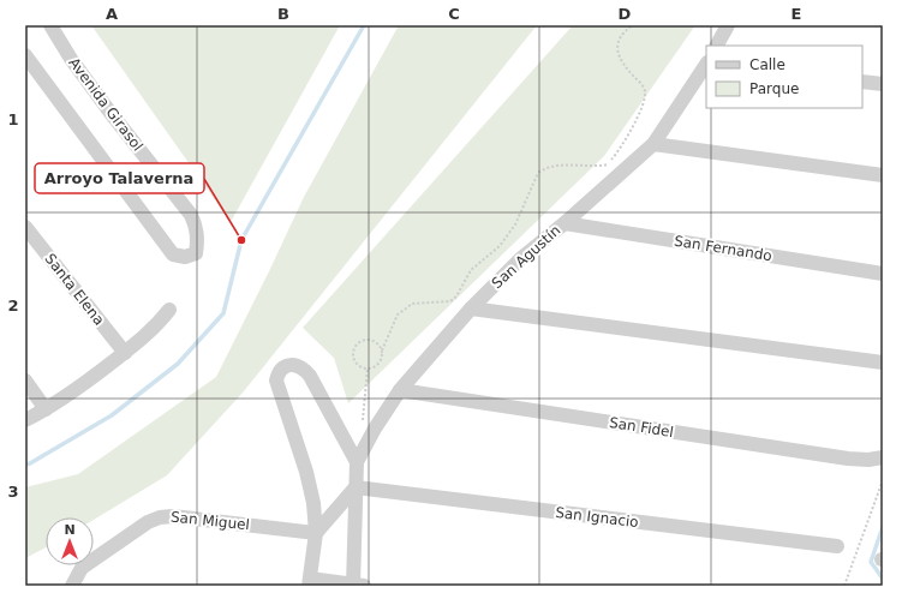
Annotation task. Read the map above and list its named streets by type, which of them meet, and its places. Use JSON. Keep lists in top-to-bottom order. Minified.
{"streets":{"street":["Avenida Girasol","San Fernando","San Agustín","Santa Elena","San Fidel","San Ignacio","San Miguel"]},"crossings":[["San Fernando","San Agustín"],["San Agustín","San Fidel"]],"places":["Arroyo Talaverna"],"legend":["Calle","Parque"],"north":"top","grid":{"columns":["A","B","C","D","E"],"rows":["1","2","3"]}}
